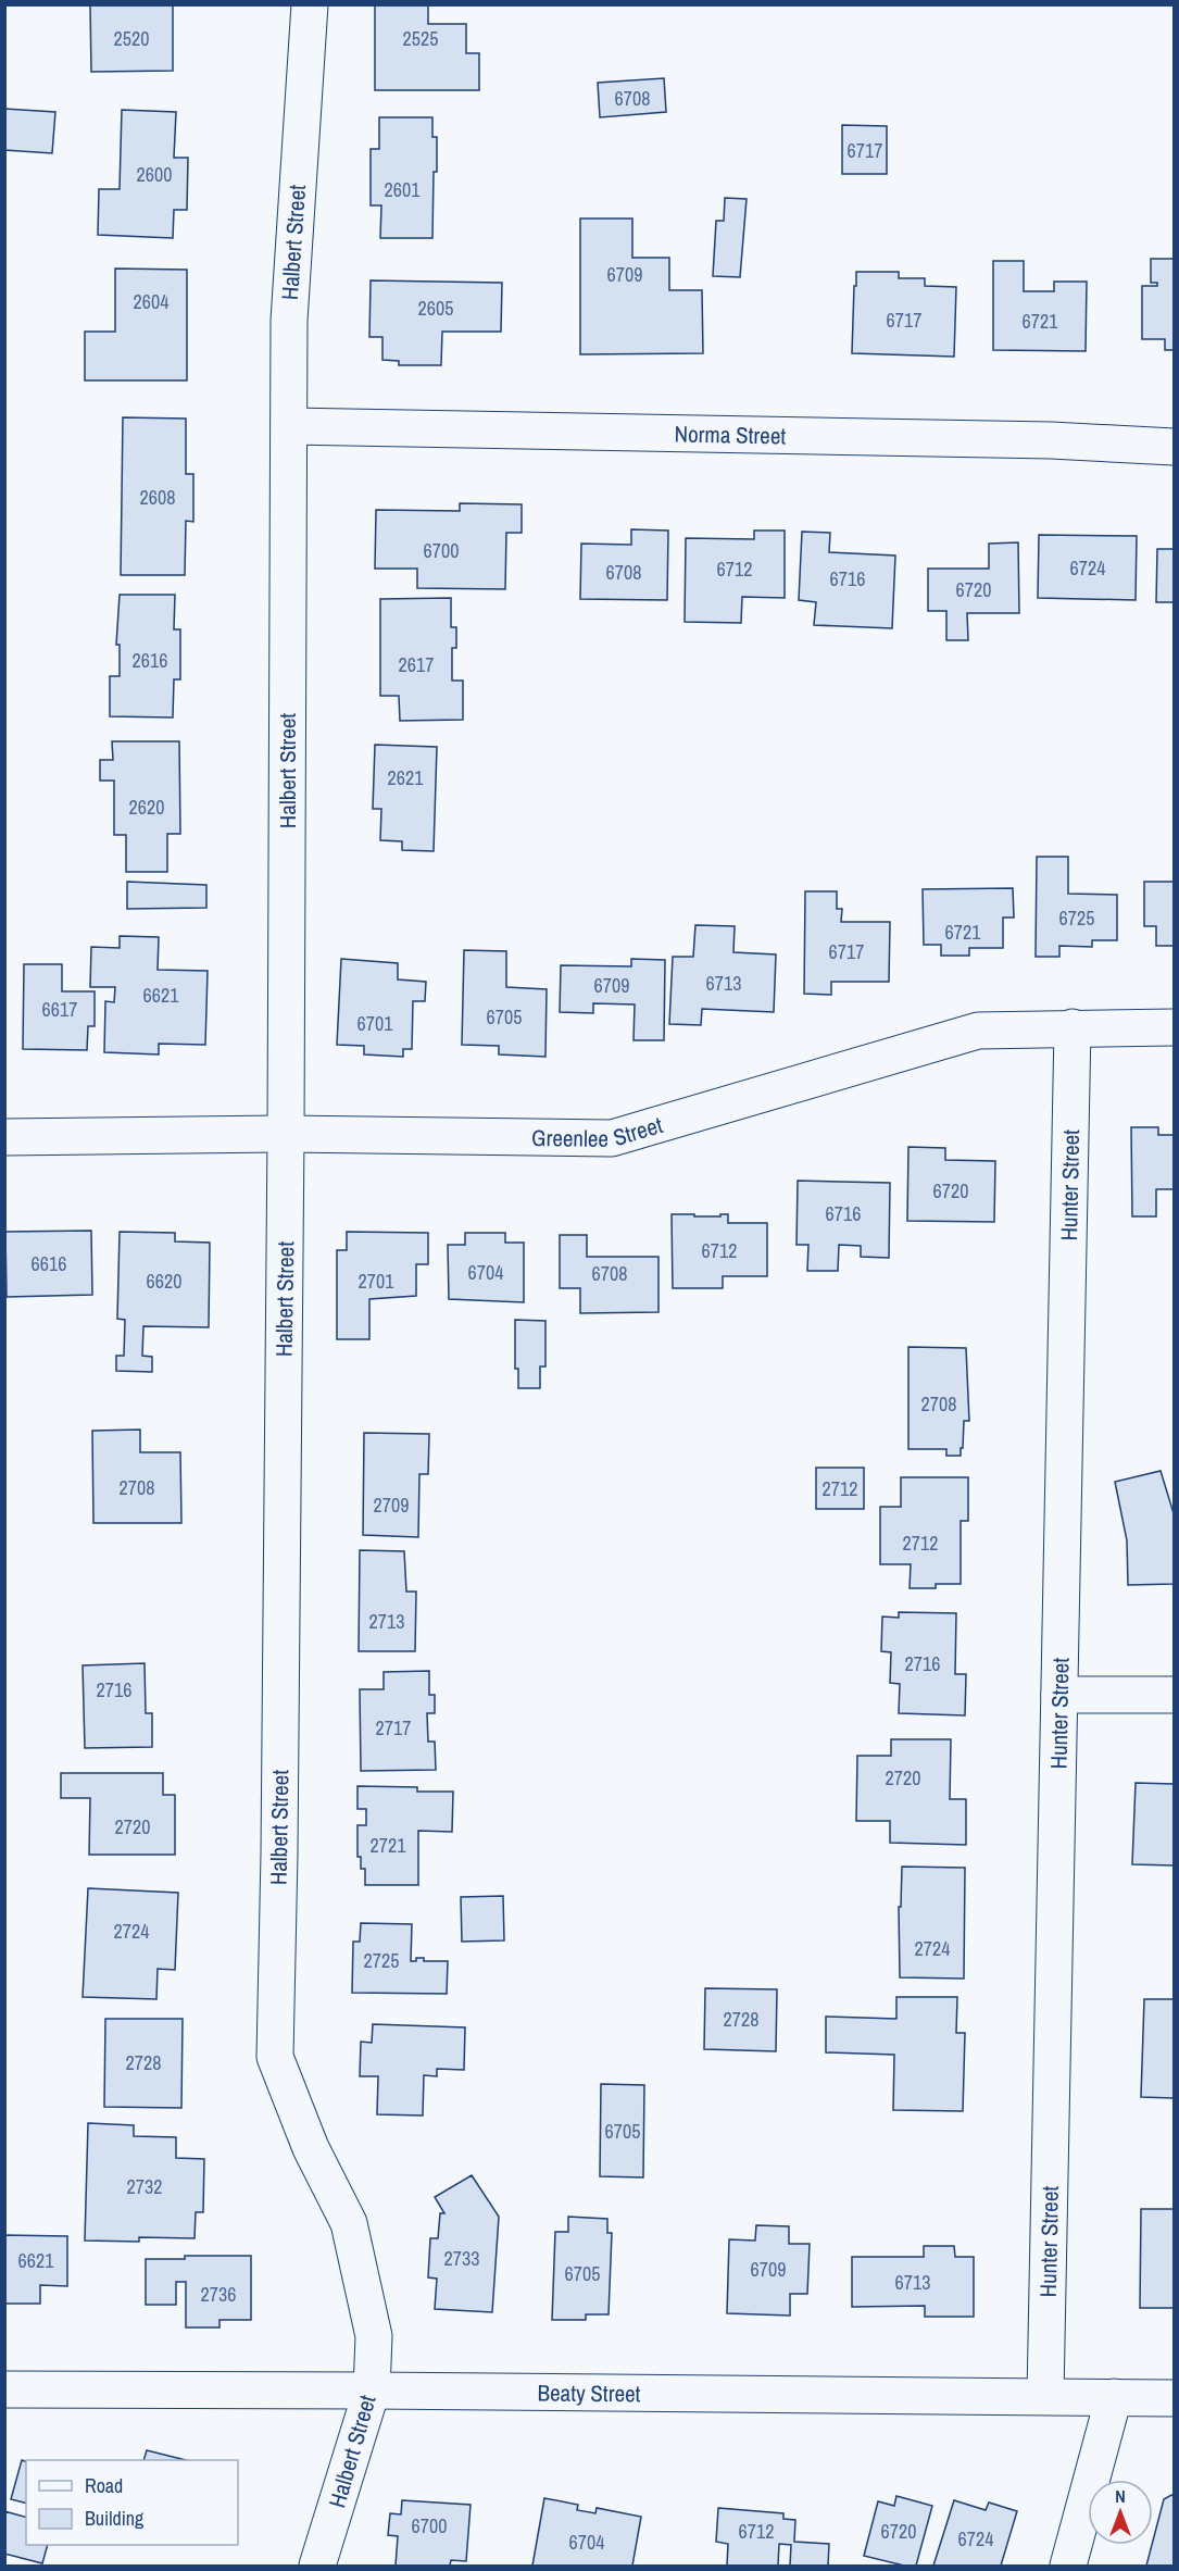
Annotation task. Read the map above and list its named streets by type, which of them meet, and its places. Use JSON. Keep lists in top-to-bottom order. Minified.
{"streets":{"street":["Halbert Street","Norma Street","Greenlee Street","Hunter Street","Beaty Street"]},"crossings":[["Halbert Street","Norma Street"],["Halbert Street","Greenlee Street"],["Halbert Street","Beaty Street"],["Greenlee Street","Hunter Street"],["Hunter Street","Beaty Street"]],"house_numbers":["2520","2525","6708","6717","2600","2601","6709","2604","2605","6717","6721","2608","6700","6724","6712","6708","6716","6720","2616","2617","2621","2620","6725","6721","6717","6713","6709","6621","6617","6705","6701","6720","6716","6712","6616","6704","6708","6620","2701","2708","2708","2712","2709","2712","2713","2716","2716","2717","2720","2720","2721","2724","2724","2725","2728","2728","6705","2732","2733","6621","6709","6705","6713","2736","6700","6712","6720","6724","6704"],"legend":["Road","Building"],"north":"top"}
